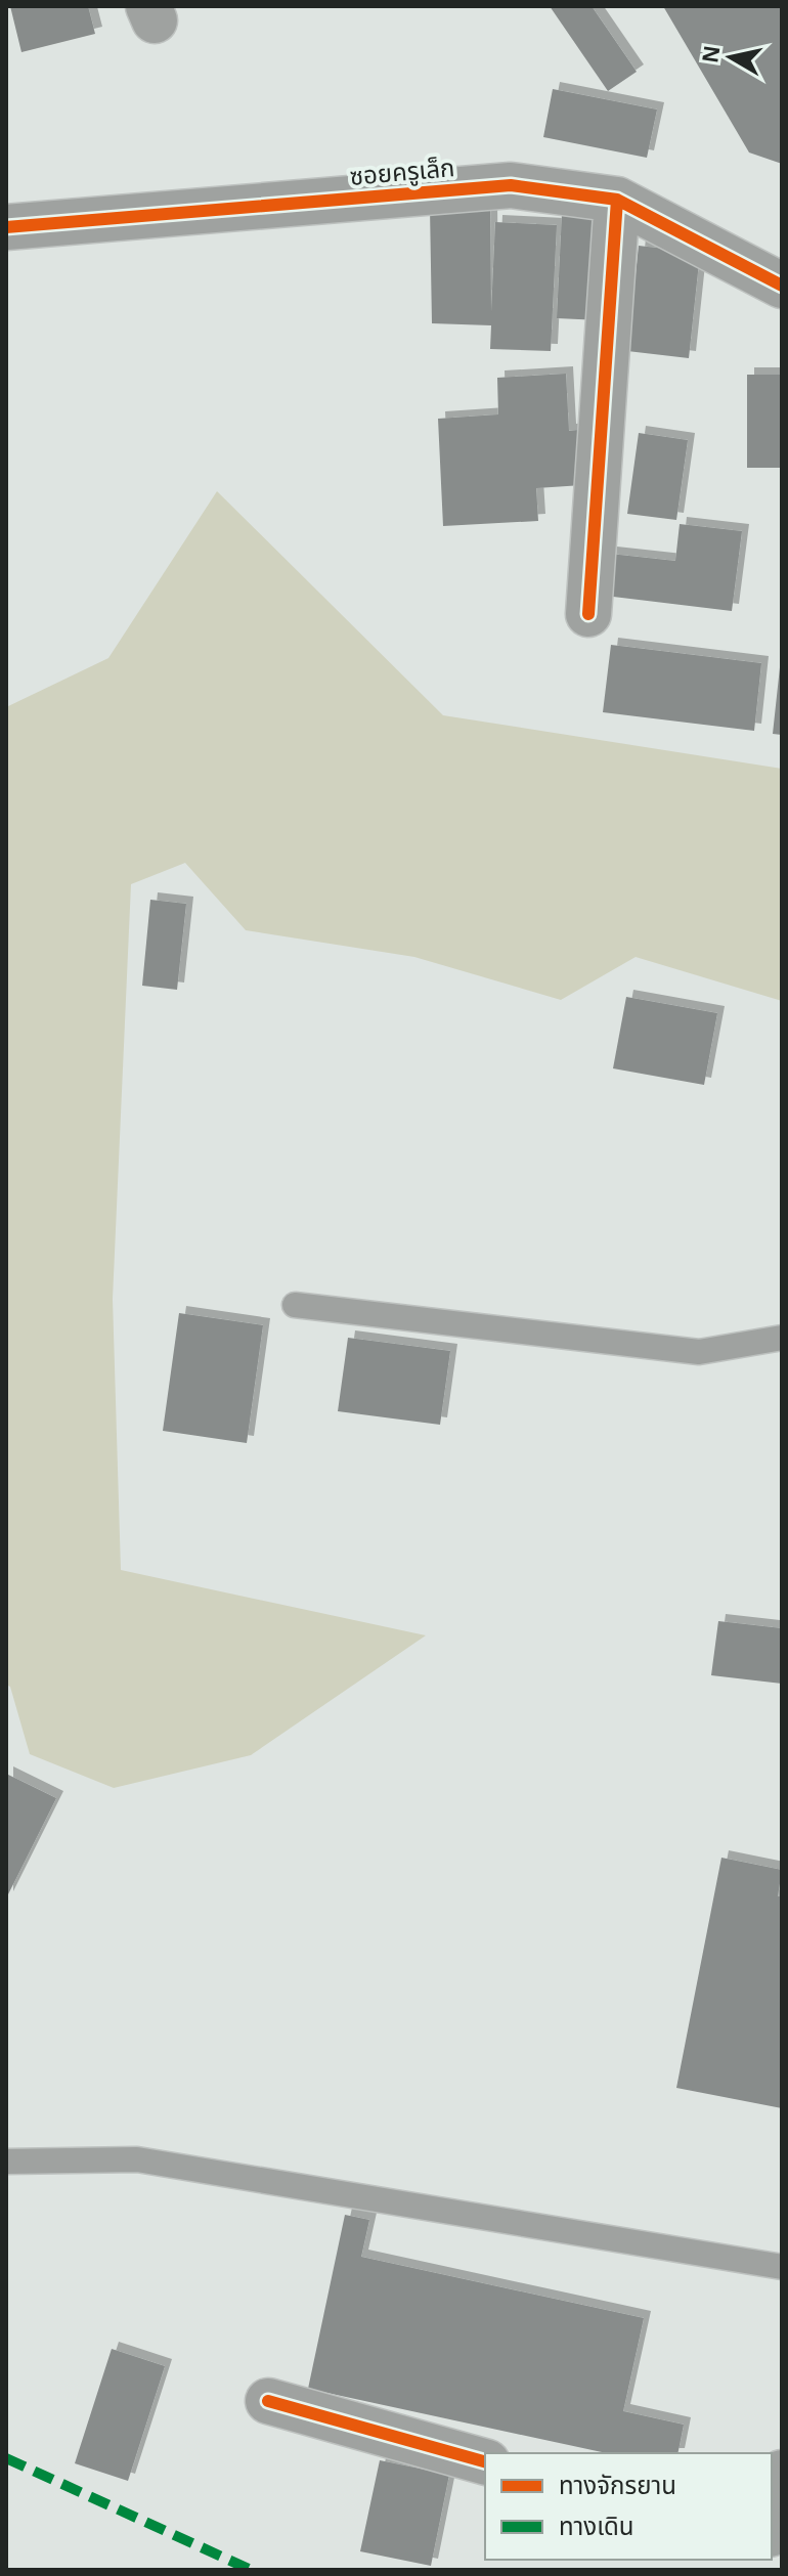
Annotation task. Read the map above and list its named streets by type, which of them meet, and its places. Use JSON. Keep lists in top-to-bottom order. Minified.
{"streets":{"street":["ซอยครูเล็ก"]},"legend":["ทางจักรยาน","ทางเดิน"],"north":"left"}
